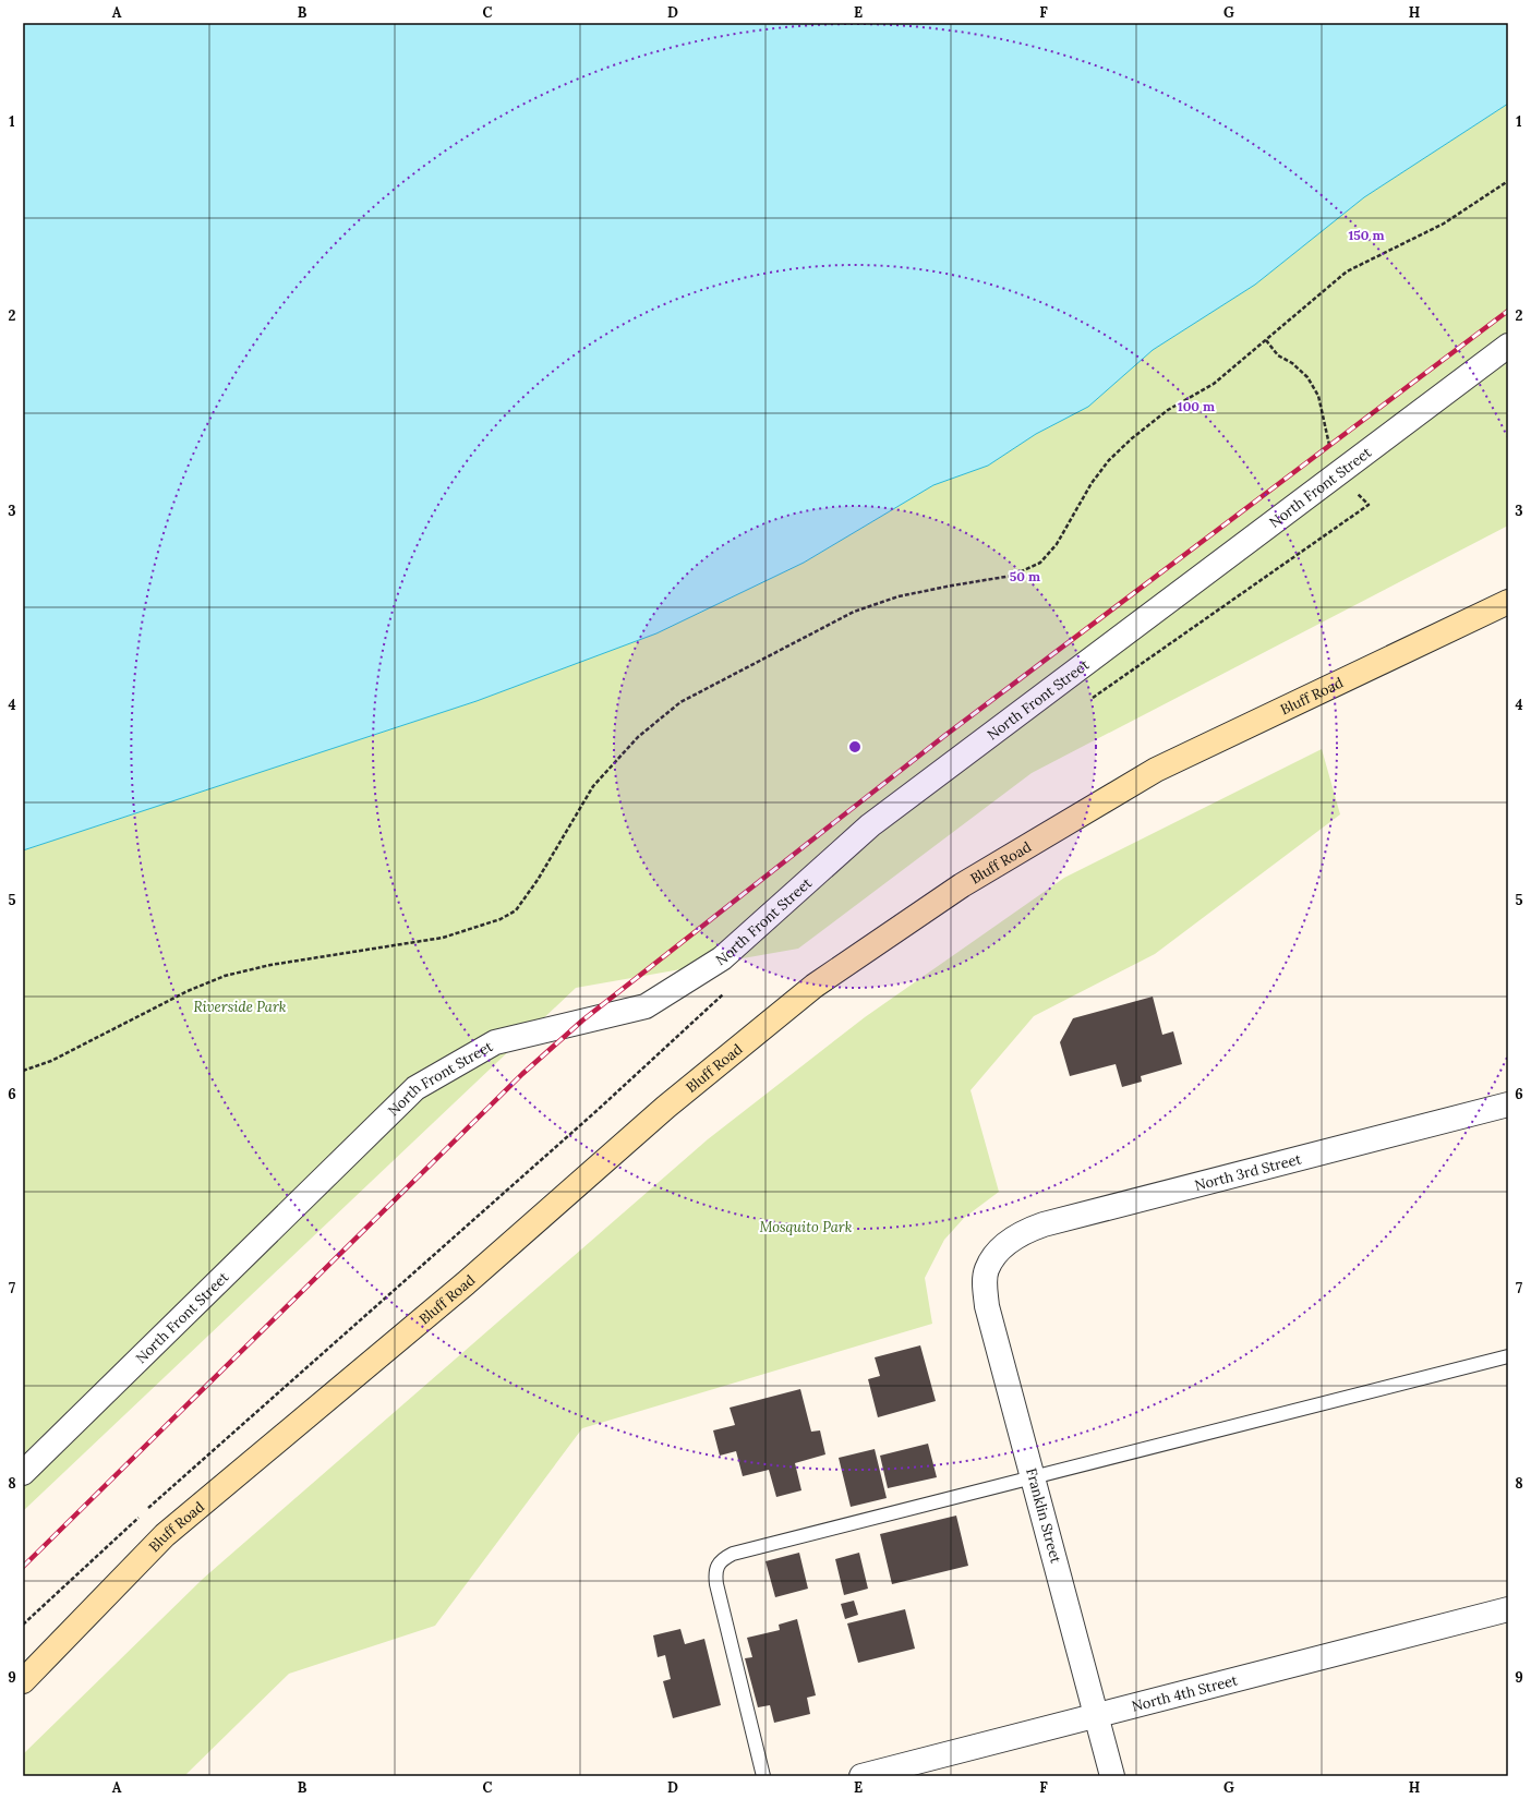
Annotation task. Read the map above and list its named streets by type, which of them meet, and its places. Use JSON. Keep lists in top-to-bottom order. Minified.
{"streets":{"main road":["Bluff Road"],"street":["North Front Street","North 3rd Street","Franklin Street","North 4th Street"]},"crossings":[["North 3rd Street","Franklin Street"],["Franklin Street","North 4th Street"]],"parks":["Riverside Park","Mosquito Park"],"grid":{"columns":["A","B","C","D","E","F","G","H"],"rows":["1","2","3","4","5","6","7","8","9"]},"rings":["150 m","100 m","50 m"]}
